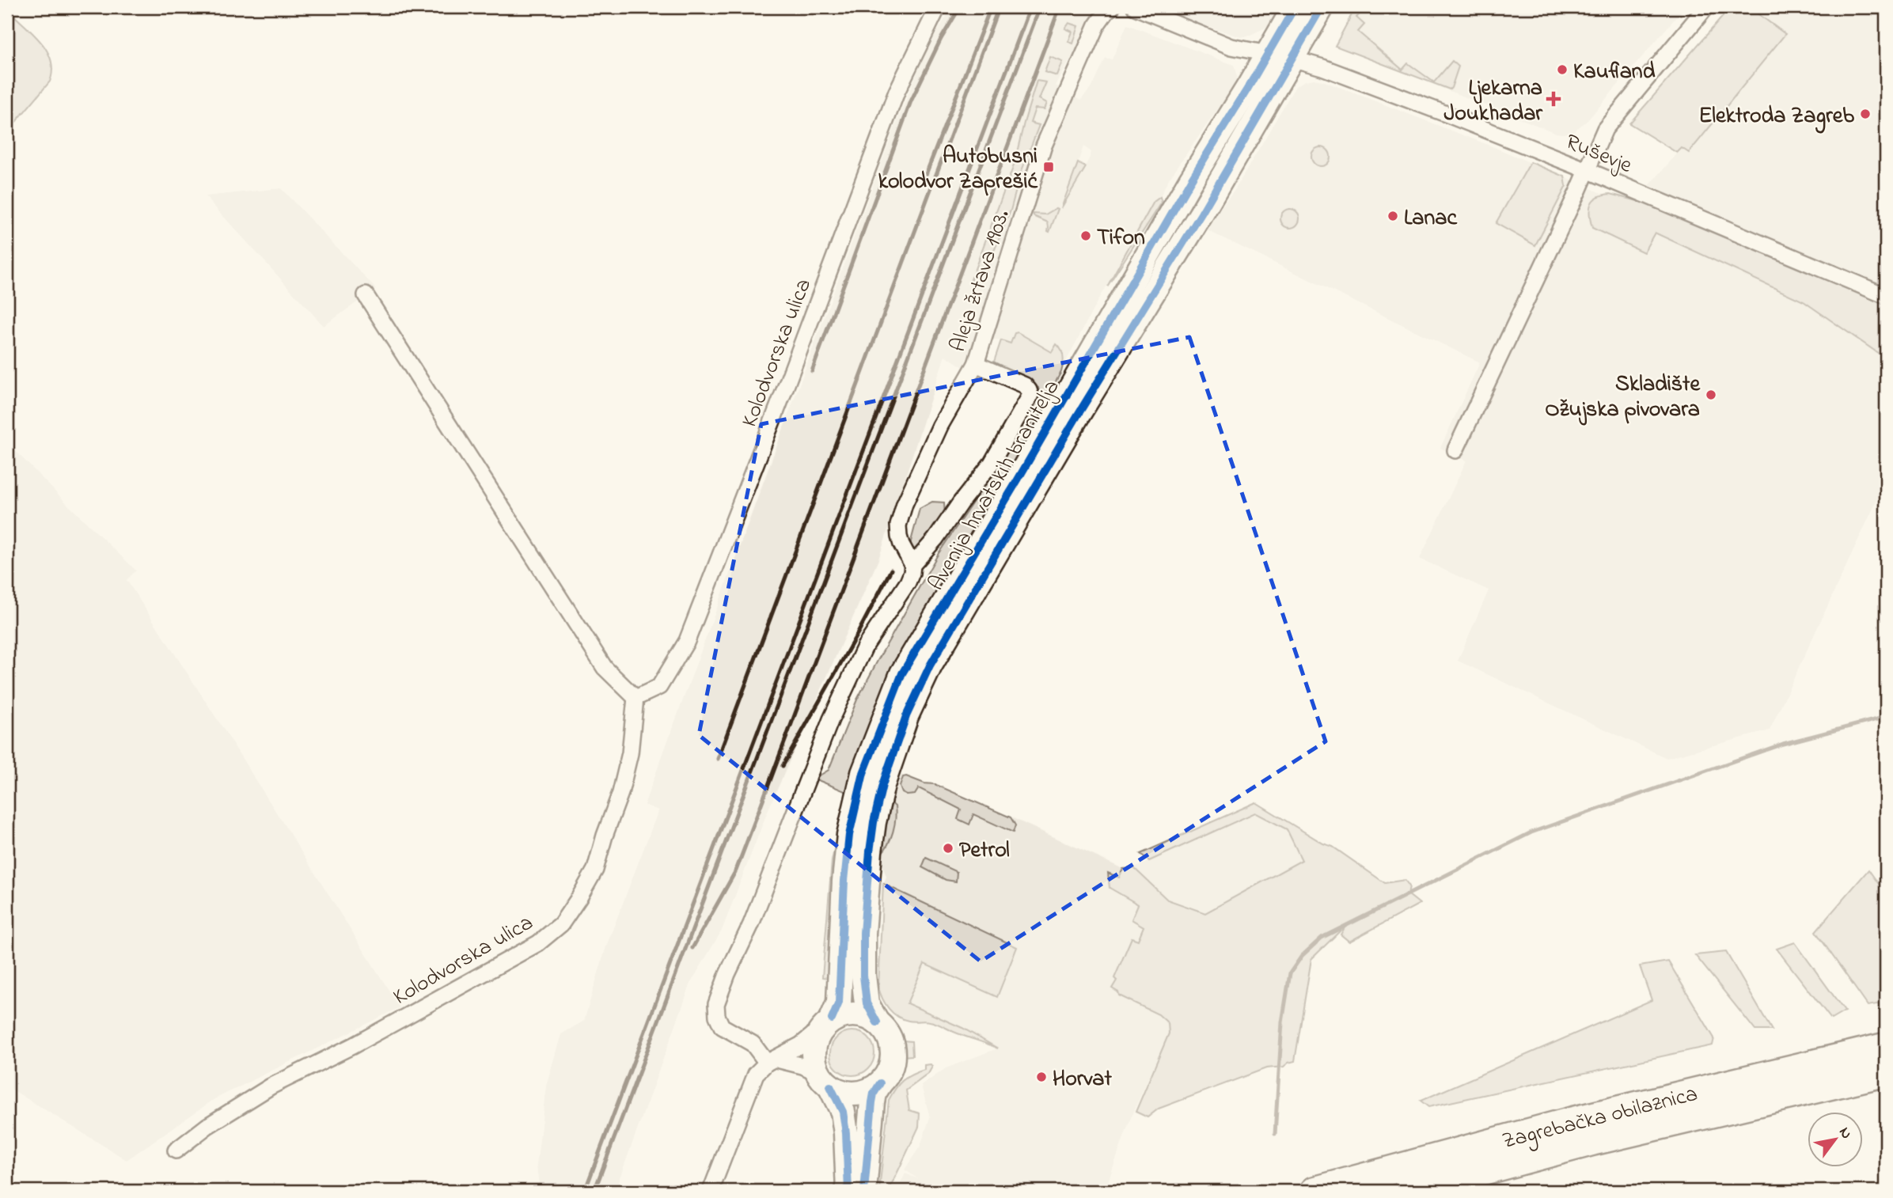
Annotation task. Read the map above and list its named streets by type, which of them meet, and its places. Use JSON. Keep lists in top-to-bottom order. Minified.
{"streets":{"highway":["Zagrebačka obilaznica"],"main road":["Avenija hrvatskih branitelja"],"street":["Ruševje","Aleja žrtava 1903.","Kolodvorska ulica"]},"crossings":[["Ruševje","Avenija hrvatskih branitelja"]],"places":{"other":["Kaufland","Elektroda Zagreb","Lanac","Tifon","Skladište Ožujska pivovara","Petrol","Horvat"],"health":["Ljekarna Joukhadar"],"transit":["Autobusni kolodvor Zaprešić"]},"north":"top right"}
